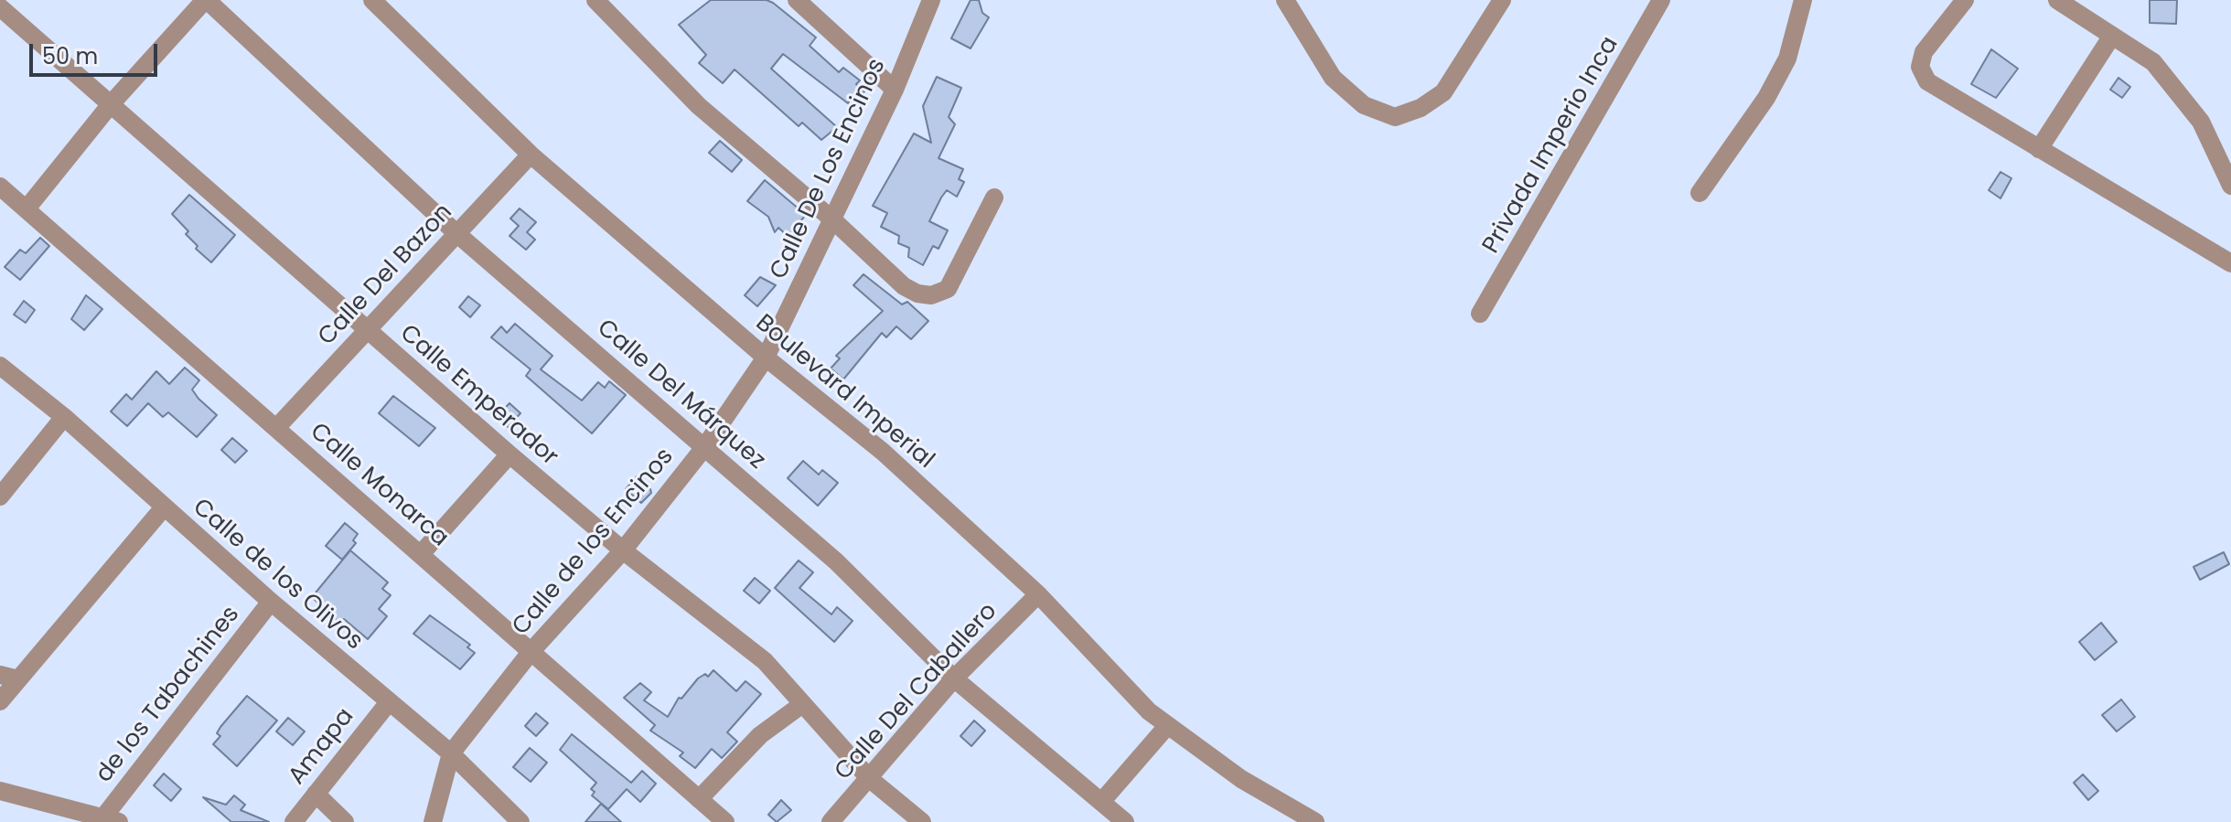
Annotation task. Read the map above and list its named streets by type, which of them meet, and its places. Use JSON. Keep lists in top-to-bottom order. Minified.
{"streets":{"street":["Privada Imperio Inca","Calle De Los Encinos","Calle Del Bazon","Boulevard Imperial","Calle Del Márquez","Calle Emperador","Calle Monarca","Calle de los Encinos","Calle de los Olivos","Calle Del Caballero","de los Tabachines","Amapa"]},"crossings":[["Calle De Los Encinos","Boulevard Imperial"],["Calle De Los Encinos","Calle de los Encinos"],["Calle Del Bazon","Boulevard Imperial"],["Calle Del Bazon","Calle Del Márquez"],["Calle Del Bazon","Calle Emperador"],["Calle Del Bazon","Calle Monarca"],["Boulevard Imperial","Calle de los Encinos"],["Boulevard Imperial","Calle Del Caballero"],["Calle Del Márquez","Calle de los Encinos"],["Calle Del Márquez","Calle Del Caballero"],["Calle Emperador","Calle de los Encinos"],["Calle Emperador","Calle Del Caballero"],["Calle Monarca","Calle de los Encinos"],["Calle de los Encinos","Calle de los Olivos"],["Calle de los Olivos","de los Tabachines"],["Calle de los Olivos","Amapa"]],"scale_bar":"50 m"}
